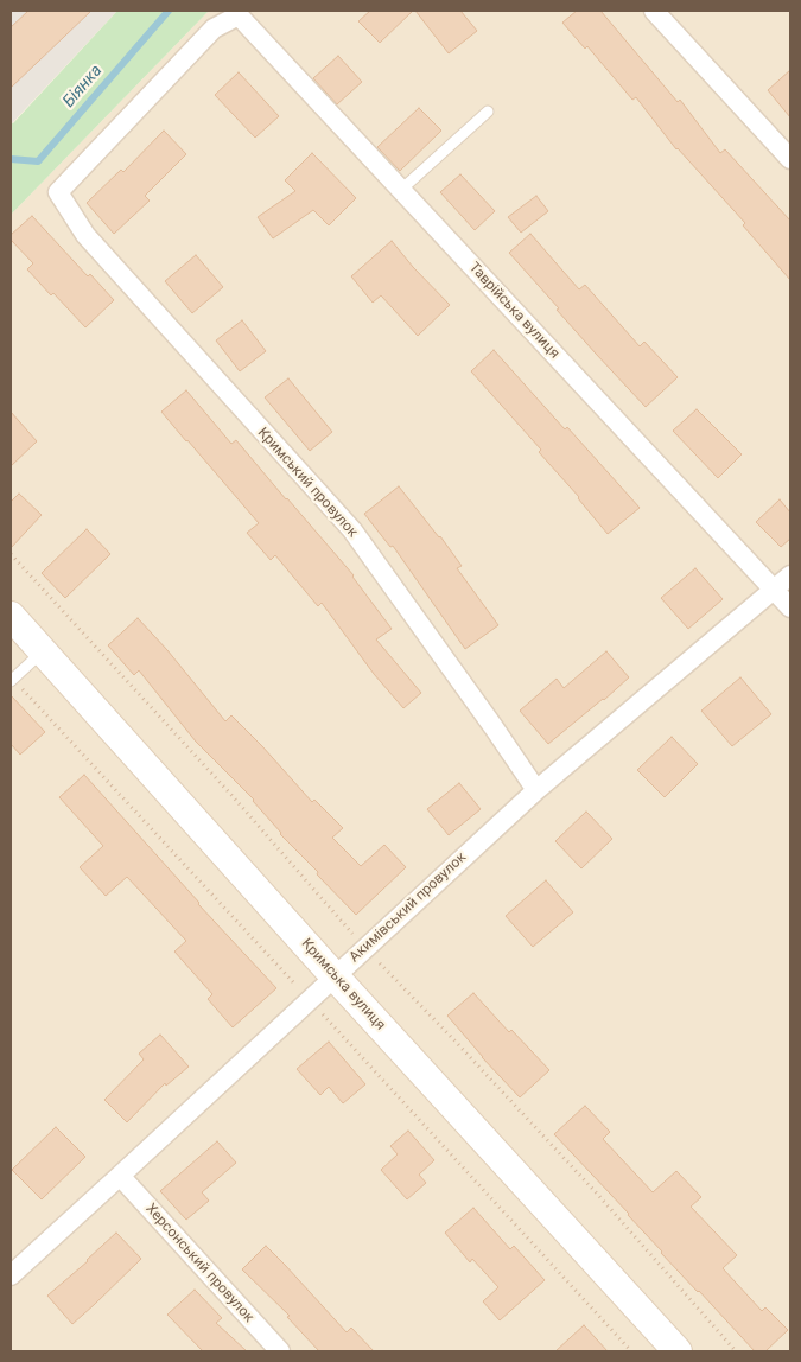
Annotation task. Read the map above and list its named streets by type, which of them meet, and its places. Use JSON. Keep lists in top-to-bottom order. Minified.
{"streets":{"street":["Таврійська вулиця","Кримський провулок","Акимівський провулок","Кримська вулиця","Херсонський провулок"]},"crossings":[["Таврійська вулиця","Кримський провулок"],["Таврійська вулиця","Акимівський провулок"],["Кримський провулок","Акимівський провулок"],["Акимівський провулок","Кримська вулиця"],["Акимівський провулок","Херсонський провулок"]],"water":["Біянка"]}
